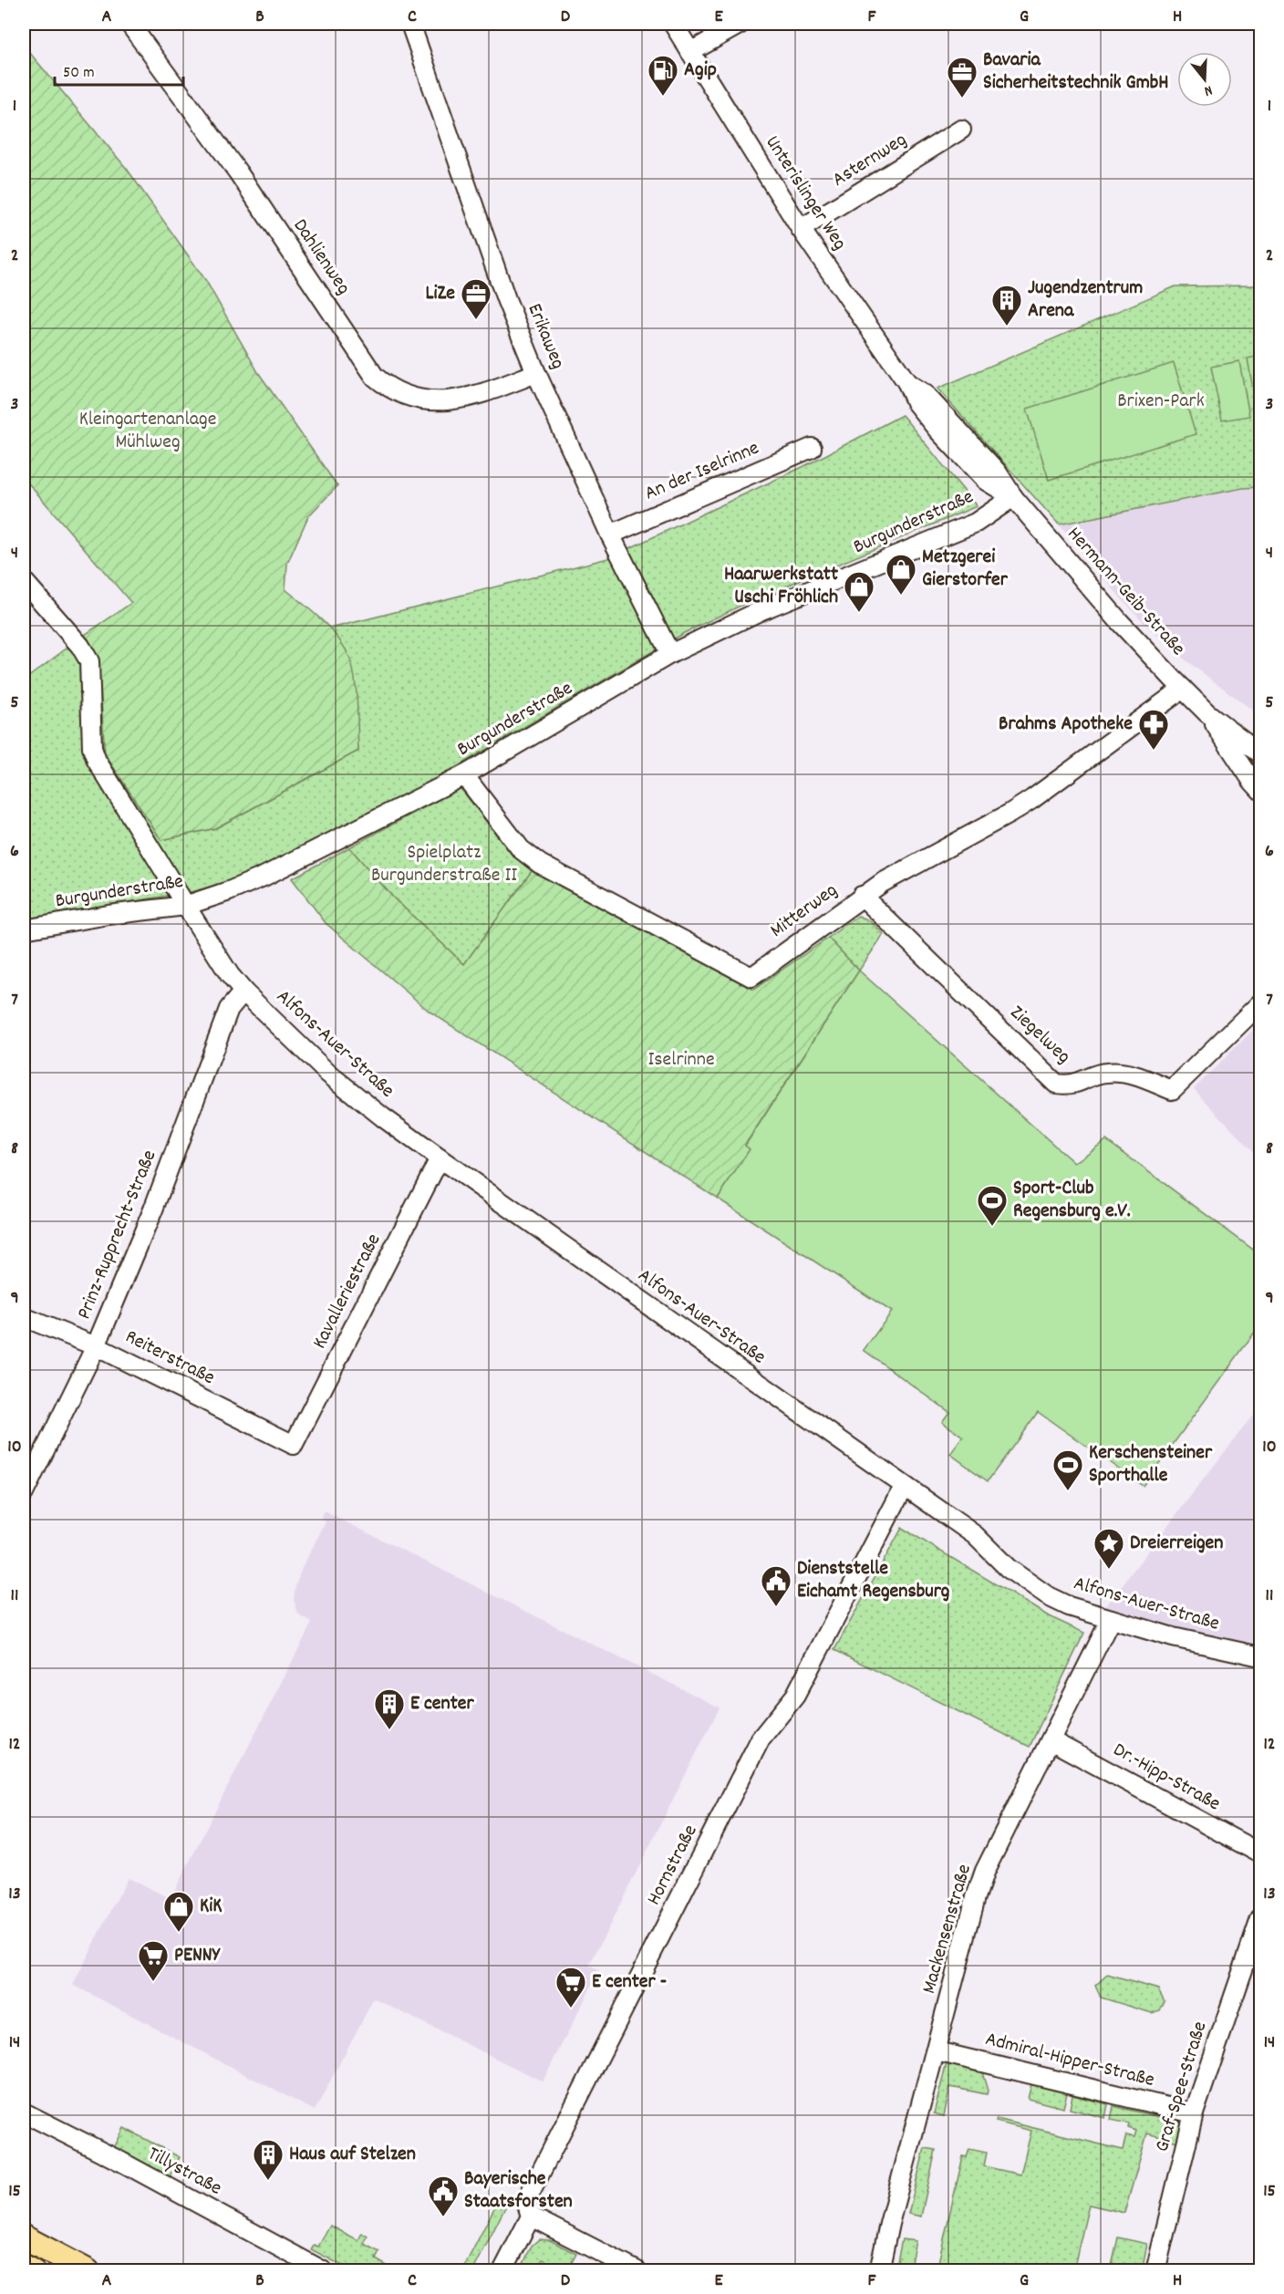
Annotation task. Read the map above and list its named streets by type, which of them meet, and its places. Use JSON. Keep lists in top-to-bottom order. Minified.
{"streets":{"street":["Asternweg","Unterislinger Weg","Dahlienweg","Erikaweg","An der Iselrinne","Burgunderstraße","Hermann-Geib-Straße","Mitterweg","Ziegelweg","Alfons-Auer-Straße","Prinz-Rupprecht-Straße","Kavalleriestraße","Reiterstraße","Dr.-Hipp-Straße","Hornstraße","Mackensenstraße","Admiral-Hipper-Straße","Graf-Spee-Straße","Tillystraße"]},"crossings":[["Asternweg","Unterislinger Weg"],["Unterislinger Weg","Burgunderstraße"],["Unterislinger Weg","Hermann-Geib-Straße"],["Dahlienweg","Erikaweg"],["Erikaweg","An der Iselrinne"],["Erikaweg","Burgunderstraße"],["Burgunderstraße","Hermann-Geib-Straße"],["Burgunderstraße","Mitterweg"],["Burgunderstraße","Alfons-Auer-Straße"],["Hermann-Geib-Straße","Mitterweg"],["Mitterweg","Ziegelweg"],["Alfons-Auer-Straße","Prinz-Rupprecht-Straße"],["Alfons-Auer-Straße","Kavalleriestraße"],["Alfons-Auer-Straße","Hornstraße"],["Alfons-Auer-Straße","Mackensenstraße"],["Prinz-Rupprecht-Straße","Reiterstraße"],["Kavalleriestraße","Reiterstraße"],["Dr.-Hipp-Straße","Mackensenstraße"],["Mackensenstraße","Admiral-Hipper-Straße"],["Admiral-Hipper-Straße","Graf-Spee-Straße"]],"parks":["Brixen-Park","Kleingartenanlage Mühlweg","Spielplatz Burgunderstraße II","Iselrinne"],"places":{"fuel station":["Agip"],"office":["Bavaria Sicherheitstechnik GmbH","LiZe"],"building":["Jugendzentrum Arena","E center","Haus auf Stelzen"],"shop":["Metzgerei Gierstorfer","Haarwerkstatt Uschi Fröhlich","KiK"],"pharmacy":["Brahms Apotheke"],"sports":["Sport-Club Regensburg e.V.","Kerschensteiner Sporthalle"],"place":["Dreierreigen"],"public building":["Dienststelle Eichamt Regensburg","Bayerische Staatsforsten"],"supermarket":["PENNY","E center -"]},"scale_bar":"50 m","north":"bottom","grid":{"columns":["A","B","C","D","E","F","G","H"],"rows":["1","2","3","4","5","6","7","8","9","10","11","12","13","14","15"]}}
